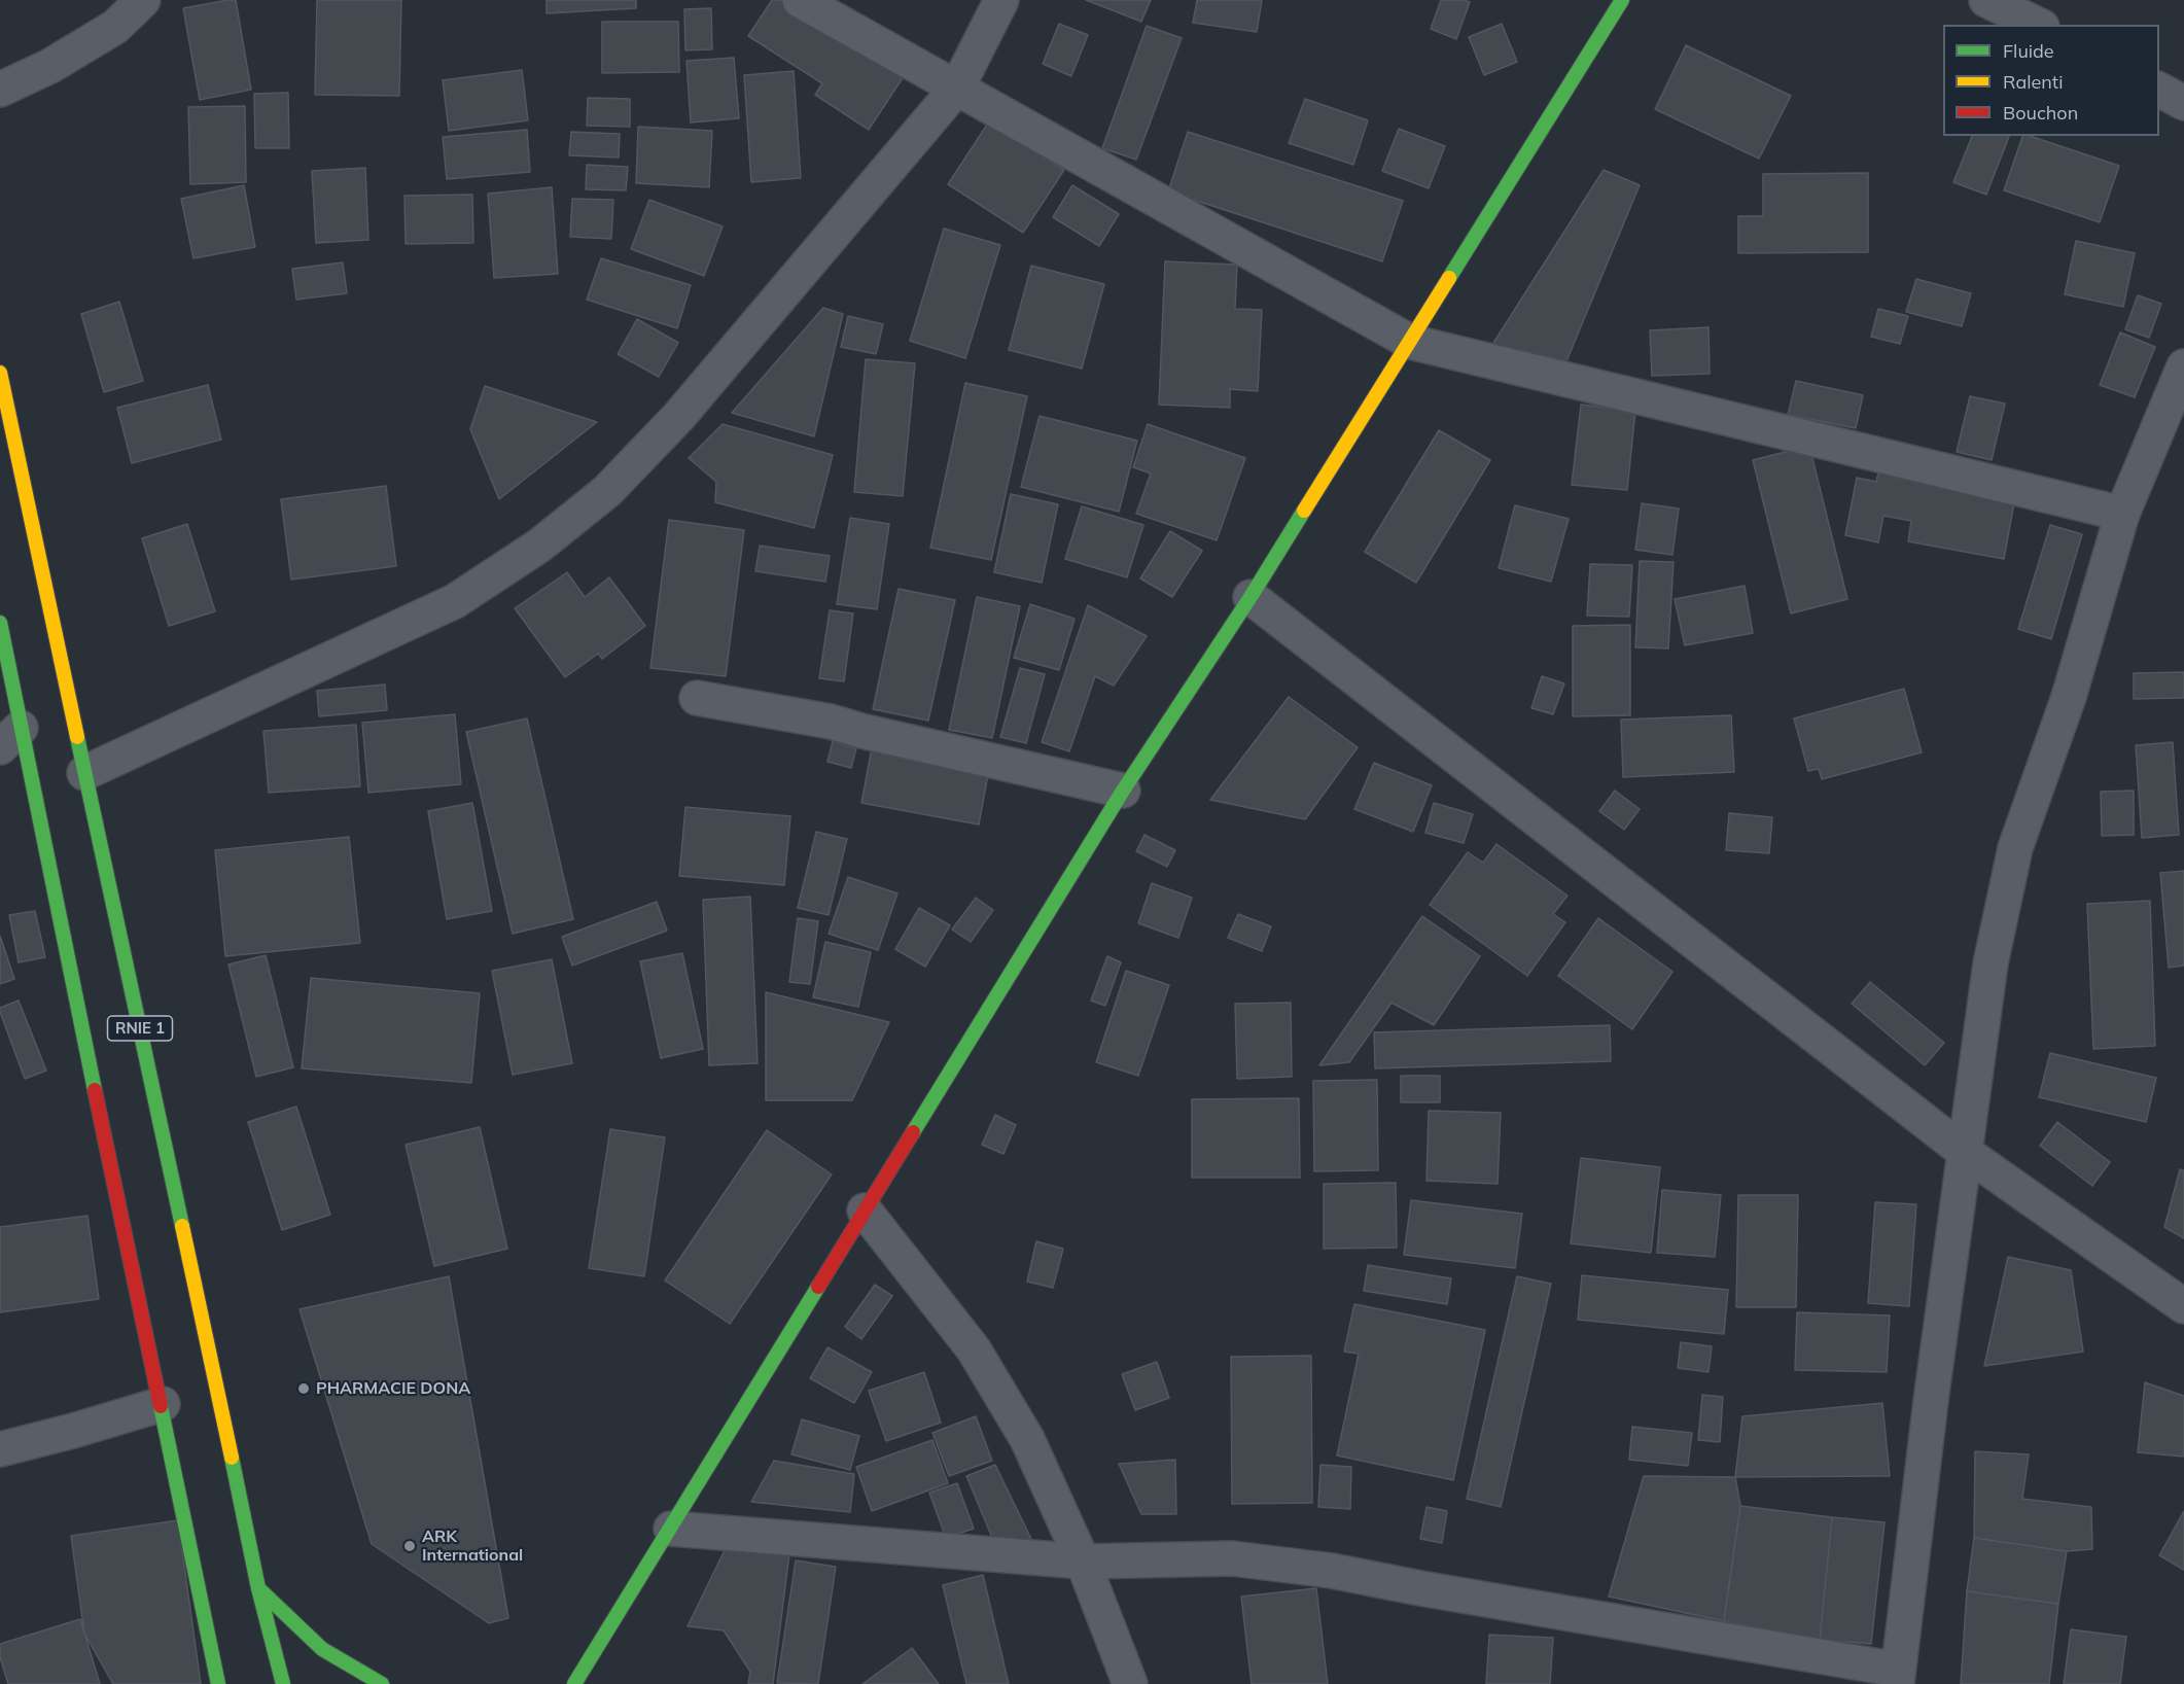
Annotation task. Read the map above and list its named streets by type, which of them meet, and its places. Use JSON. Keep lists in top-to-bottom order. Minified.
{"streets":{"main road":["RNIE 1"]},"places":["PHARMACIE DONA","ARK International"],"legend":["Fluide","Ralenti","Bouchon"]}
